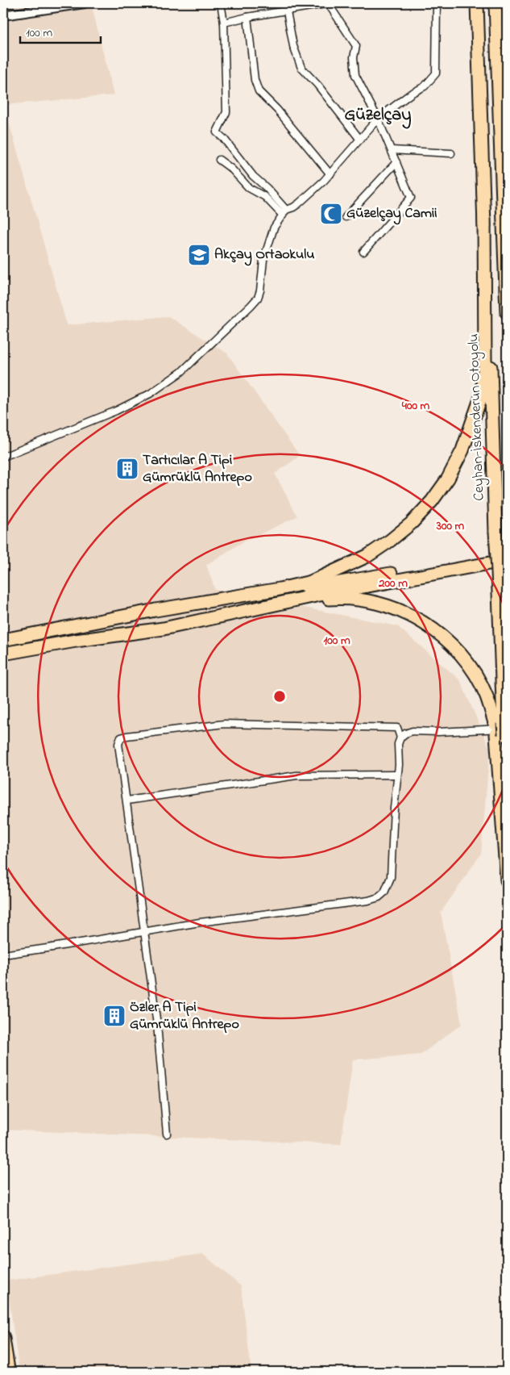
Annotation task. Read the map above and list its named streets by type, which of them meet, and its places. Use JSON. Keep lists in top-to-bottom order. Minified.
{"streets":{"highway":["Ceyhan-İskenderun Otoyolu"]},"districts":["Güzelçay"],"places":{"mosque":["Güzelçay Camii"],"school or university":["Akçay Ortaokulu"],"building":["Tartıcılar A Tipi Gümrüklü Antrepo","Özler A Tipi Gümrüklü Antrepo"]},"scale_bar":"100 m","rings":["400 m","300 m","200 m","100 m"]}
